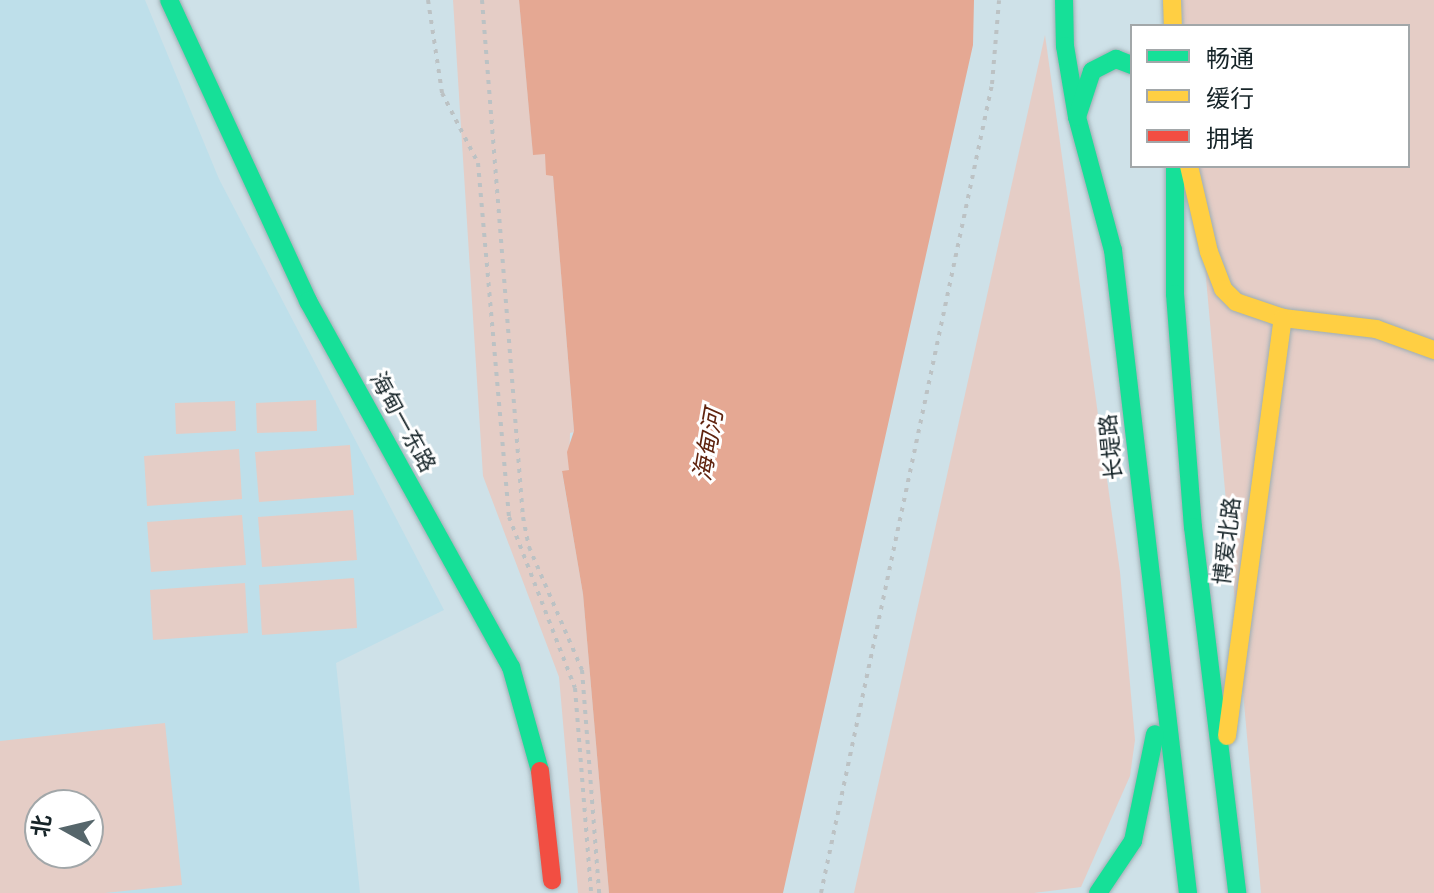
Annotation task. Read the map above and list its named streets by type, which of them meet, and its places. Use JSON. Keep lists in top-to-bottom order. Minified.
{"streets":{"main road":["海甸一东路","长堤路","博爱北路"]},"water":["海甸河"],"legend":["畅通","缓行","拥堵"],"north":"left"}
